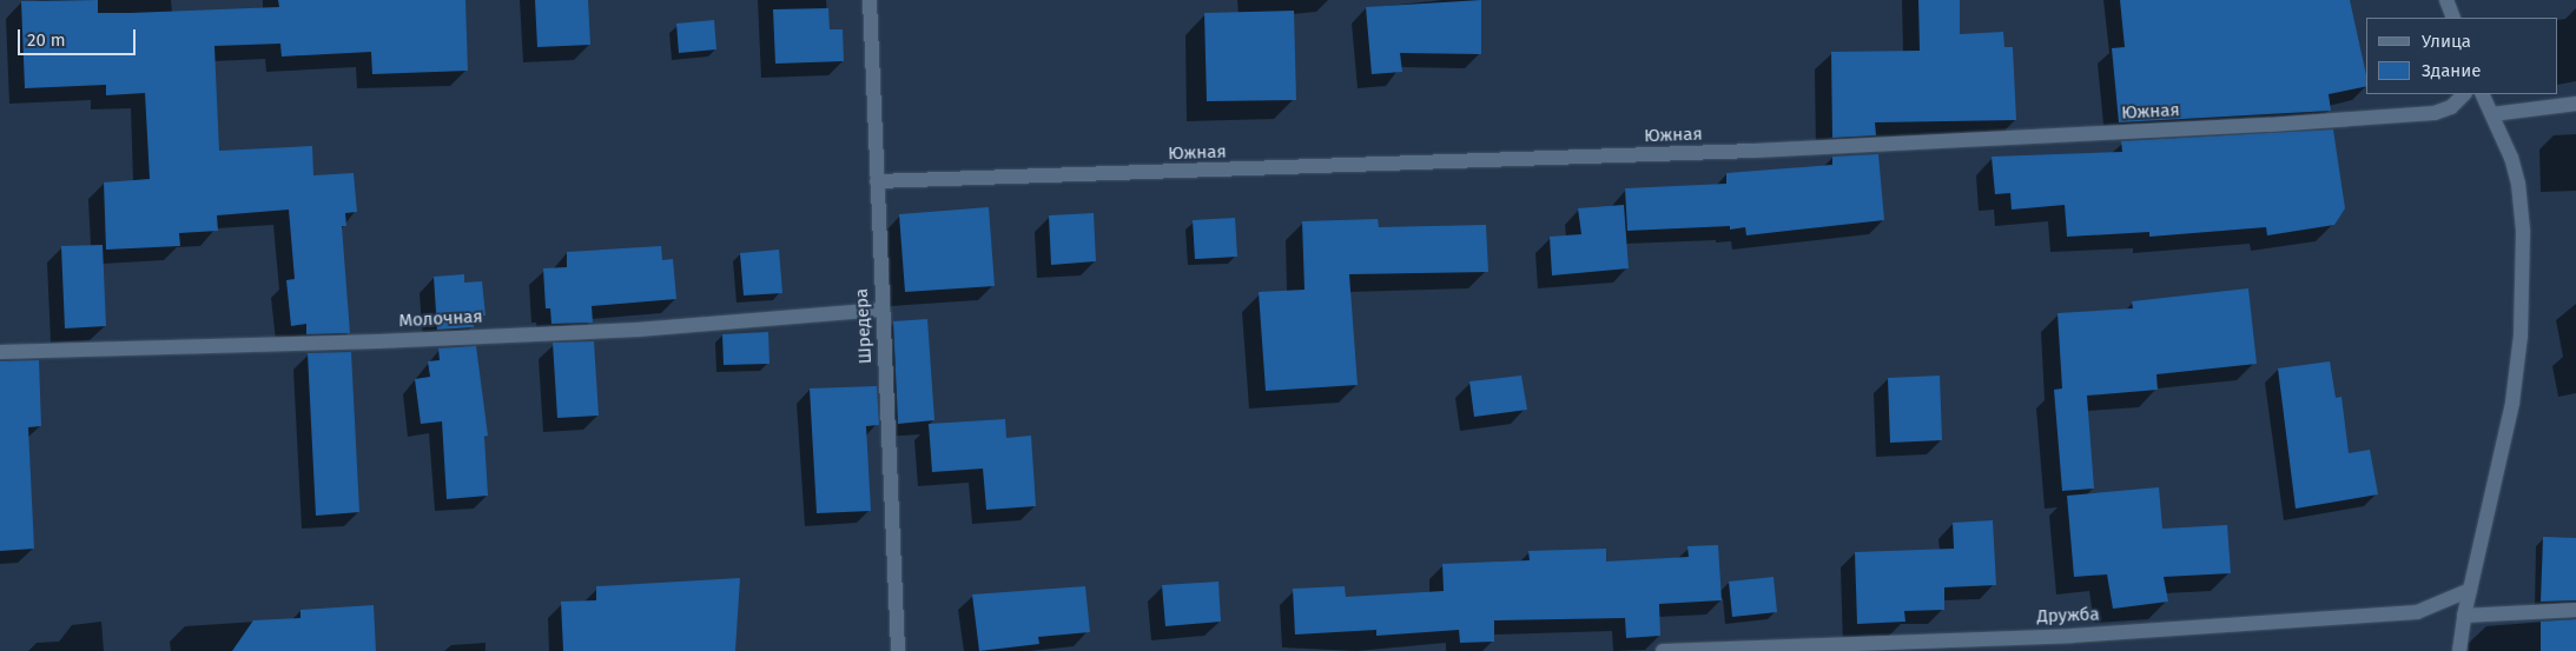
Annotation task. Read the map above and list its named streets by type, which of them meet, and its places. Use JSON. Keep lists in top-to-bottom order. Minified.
{"streets":{"street":["Южная","Молочная","Шредера","Дружба"]},"crossings":[["Южная","Шредера"],["Молочная","Шредера"]],"legend":["Улица","Здание"],"scale_bar":"20 m"}
